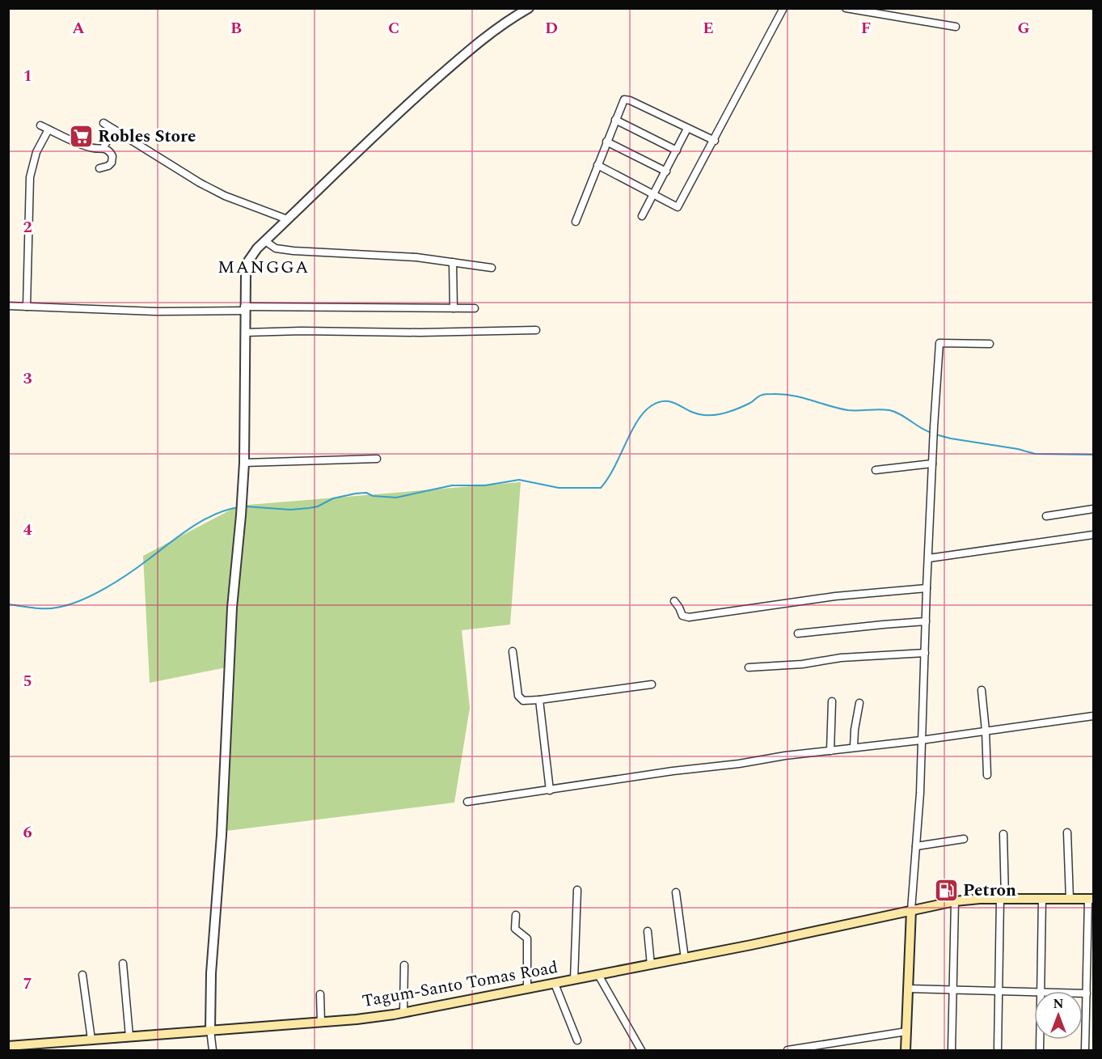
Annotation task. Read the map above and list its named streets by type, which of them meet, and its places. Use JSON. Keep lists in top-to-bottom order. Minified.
{"streets":{"main road":["Tagum-Santo Tomas Road"]},"districts":["MANGGA"],"places":{"supermarket":["Robles Store"],"fuel station":["Petron"]},"north":"top","grid":{"columns":["A","B","C","D","E","F","G"],"rows":["1","2","3","4","5","6","7"]}}
